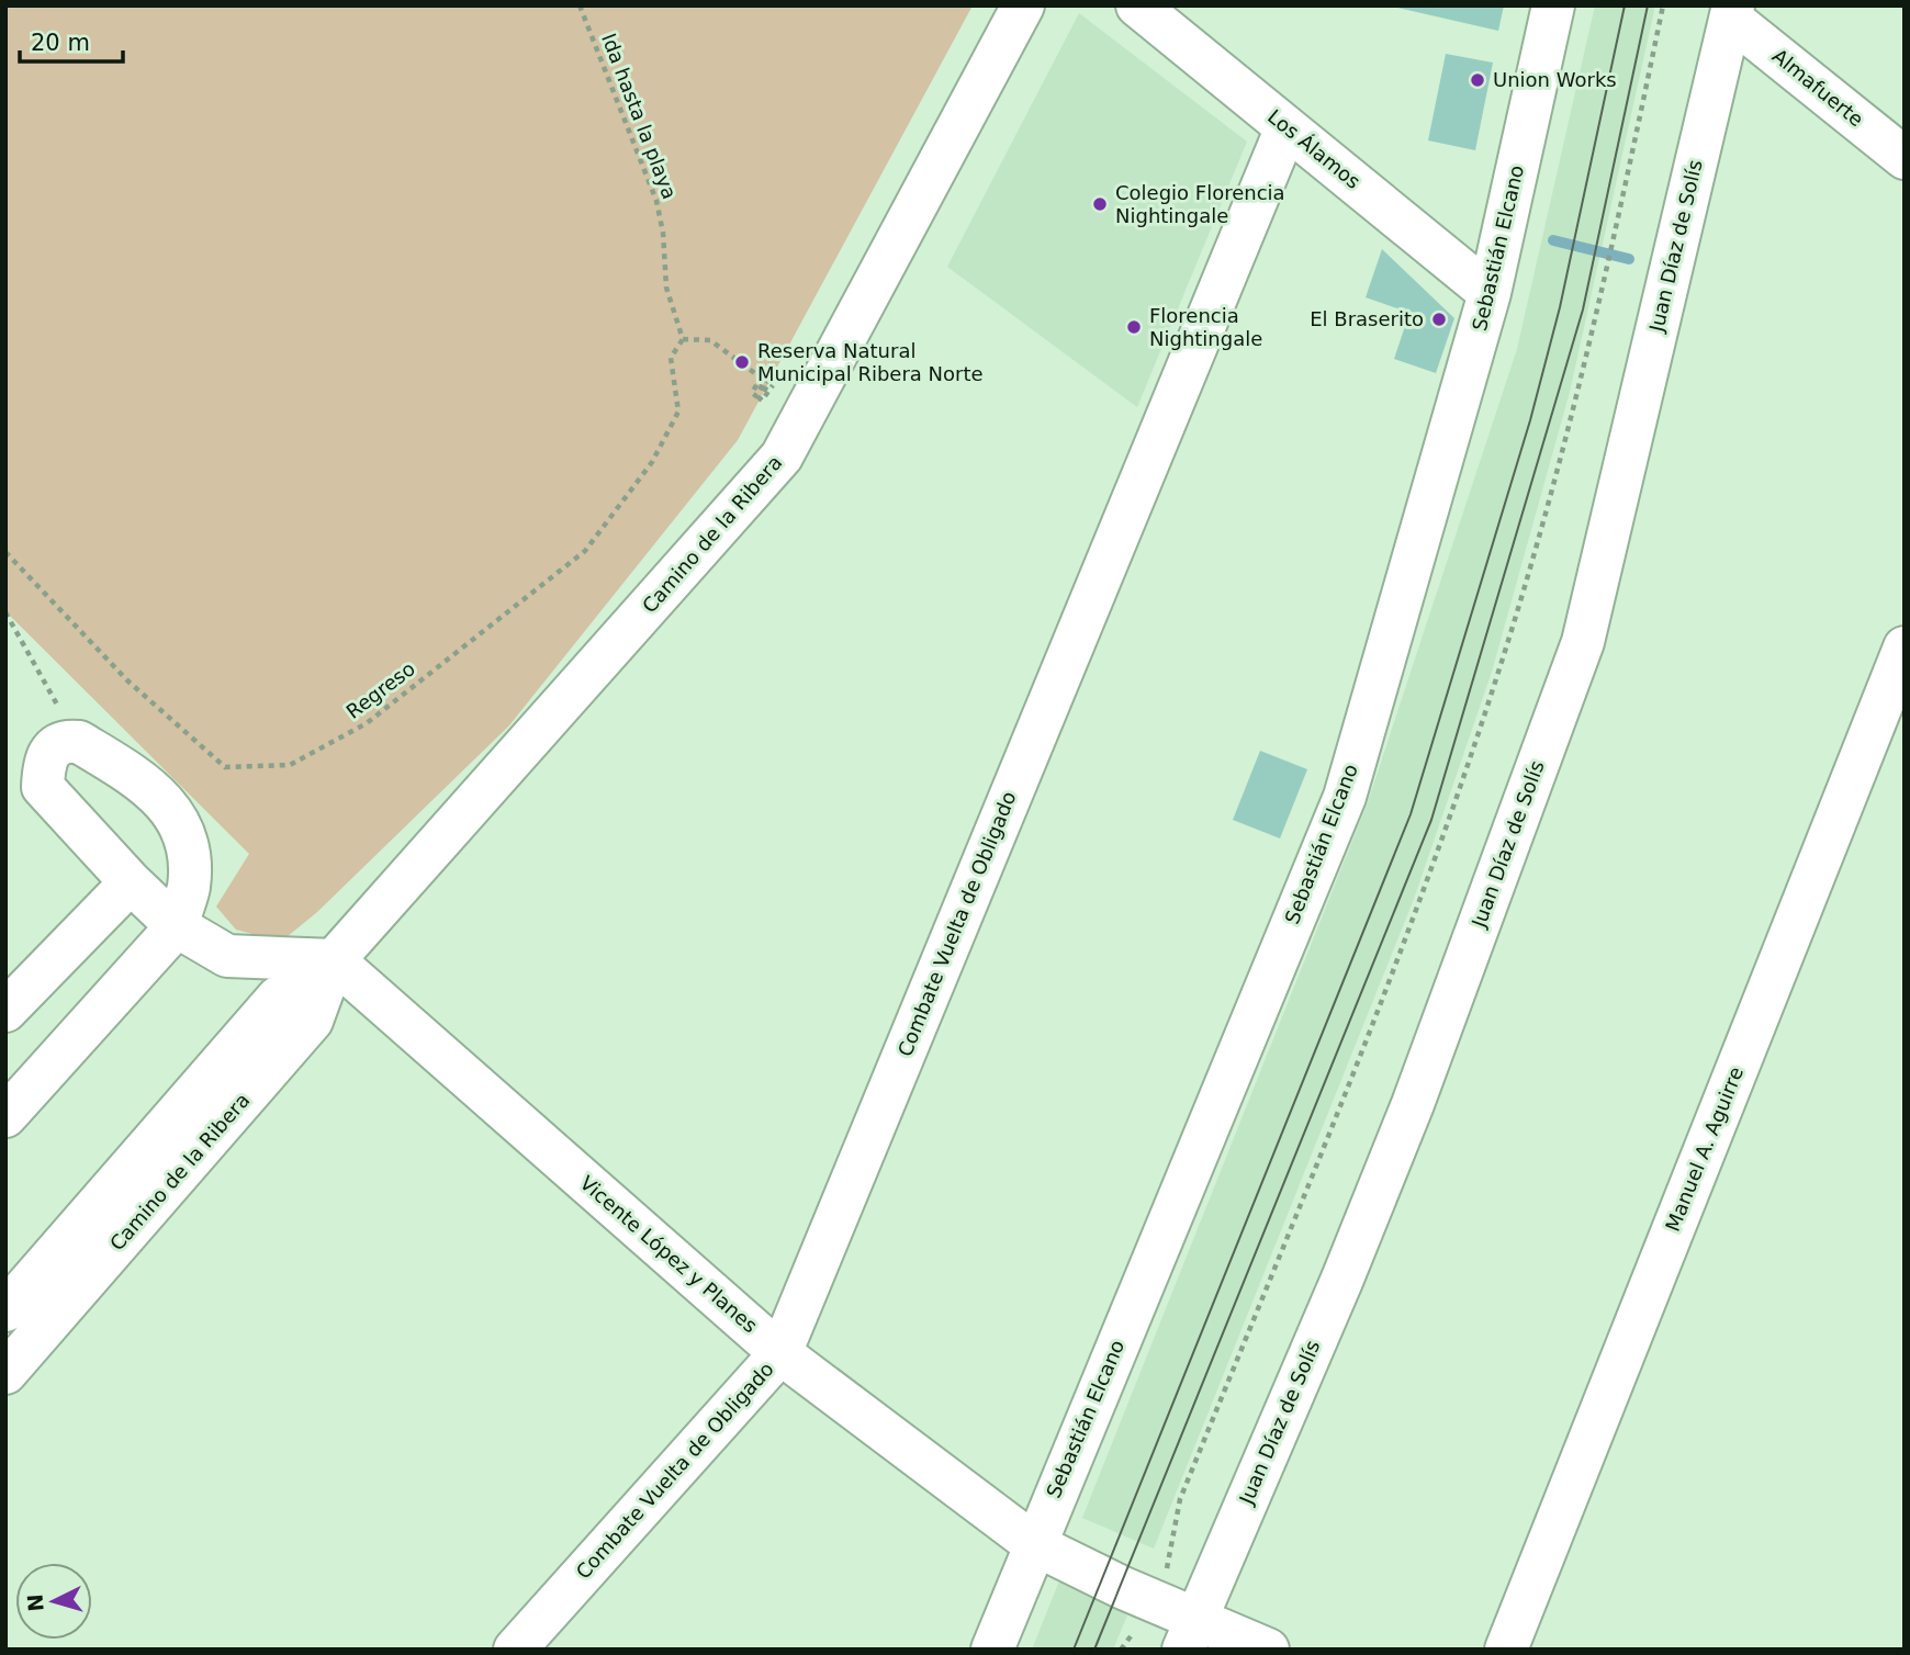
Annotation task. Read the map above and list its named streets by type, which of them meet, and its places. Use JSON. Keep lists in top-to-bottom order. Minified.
{"streets":{"street":["Almafuerte","Los Álamos","Juan Díaz de Solís","Sebastián Elcano","Camino de la Ribera","Combate Vuelta de Obligado","Manuel A. Aguirre","Vicente López y Planes"],"path":["Ida hasta la playa","Regreso"]},"crossings":[["Almafuerte","Juan Díaz de Solís"],["Ida hasta la playa","Regreso"],["Los Álamos","Sebastián Elcano"],["Los Álamos","Combate Vuelta de Obligado"],["Juan Díaz de Solís","Vicente López y Planes"],["Sebastián Elcano","Vicente López y Planes"],["Camino de la Ribera","Vicente López y Planes"],["Combate Vuelta de Obligado","Vicente López y Planes"]],"places":["Union Works","Colegio Florencia Nightingale","El Braserito","Florencia Nightingale","Reserva Natural Municipal Ribera Norte"],"scale_bar":"20 m","north":"left"}
